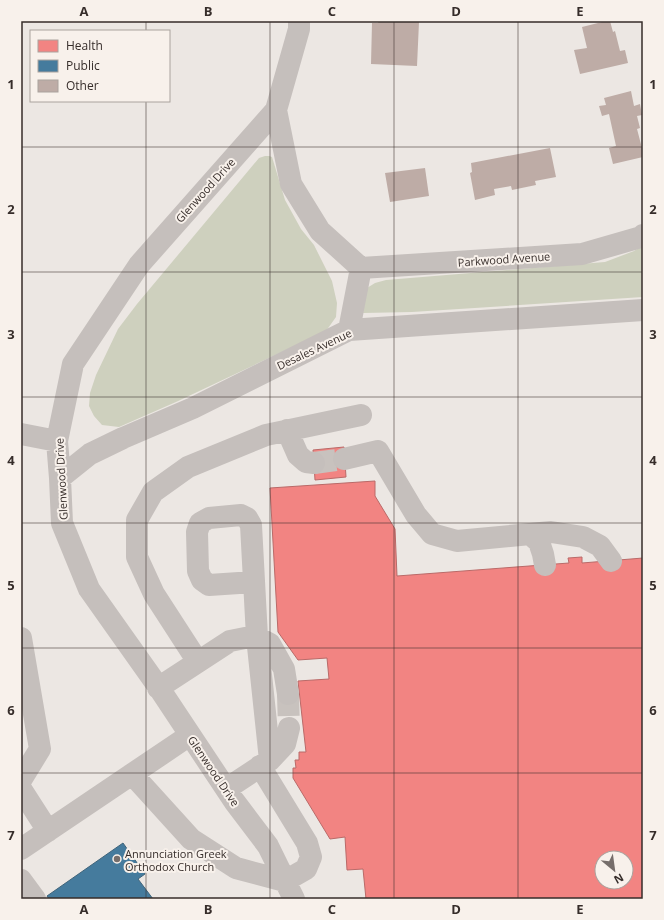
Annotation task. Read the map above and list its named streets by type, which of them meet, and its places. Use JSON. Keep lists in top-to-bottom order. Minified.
{"streets":{"street":["Glenwood Drive","Parkwood Avenue","Desales Avenue"]},"crossings":[["Glenwood Drive","Desales Avenue"]],"places":["Annunciation Greek Orthodox Church"],"legend":["Health","Public","Other"],"north":"bottom right","grid":{"columns":["A","B","C","D","E"],"rows":["1","2","3","4","5","6","7"]}}
